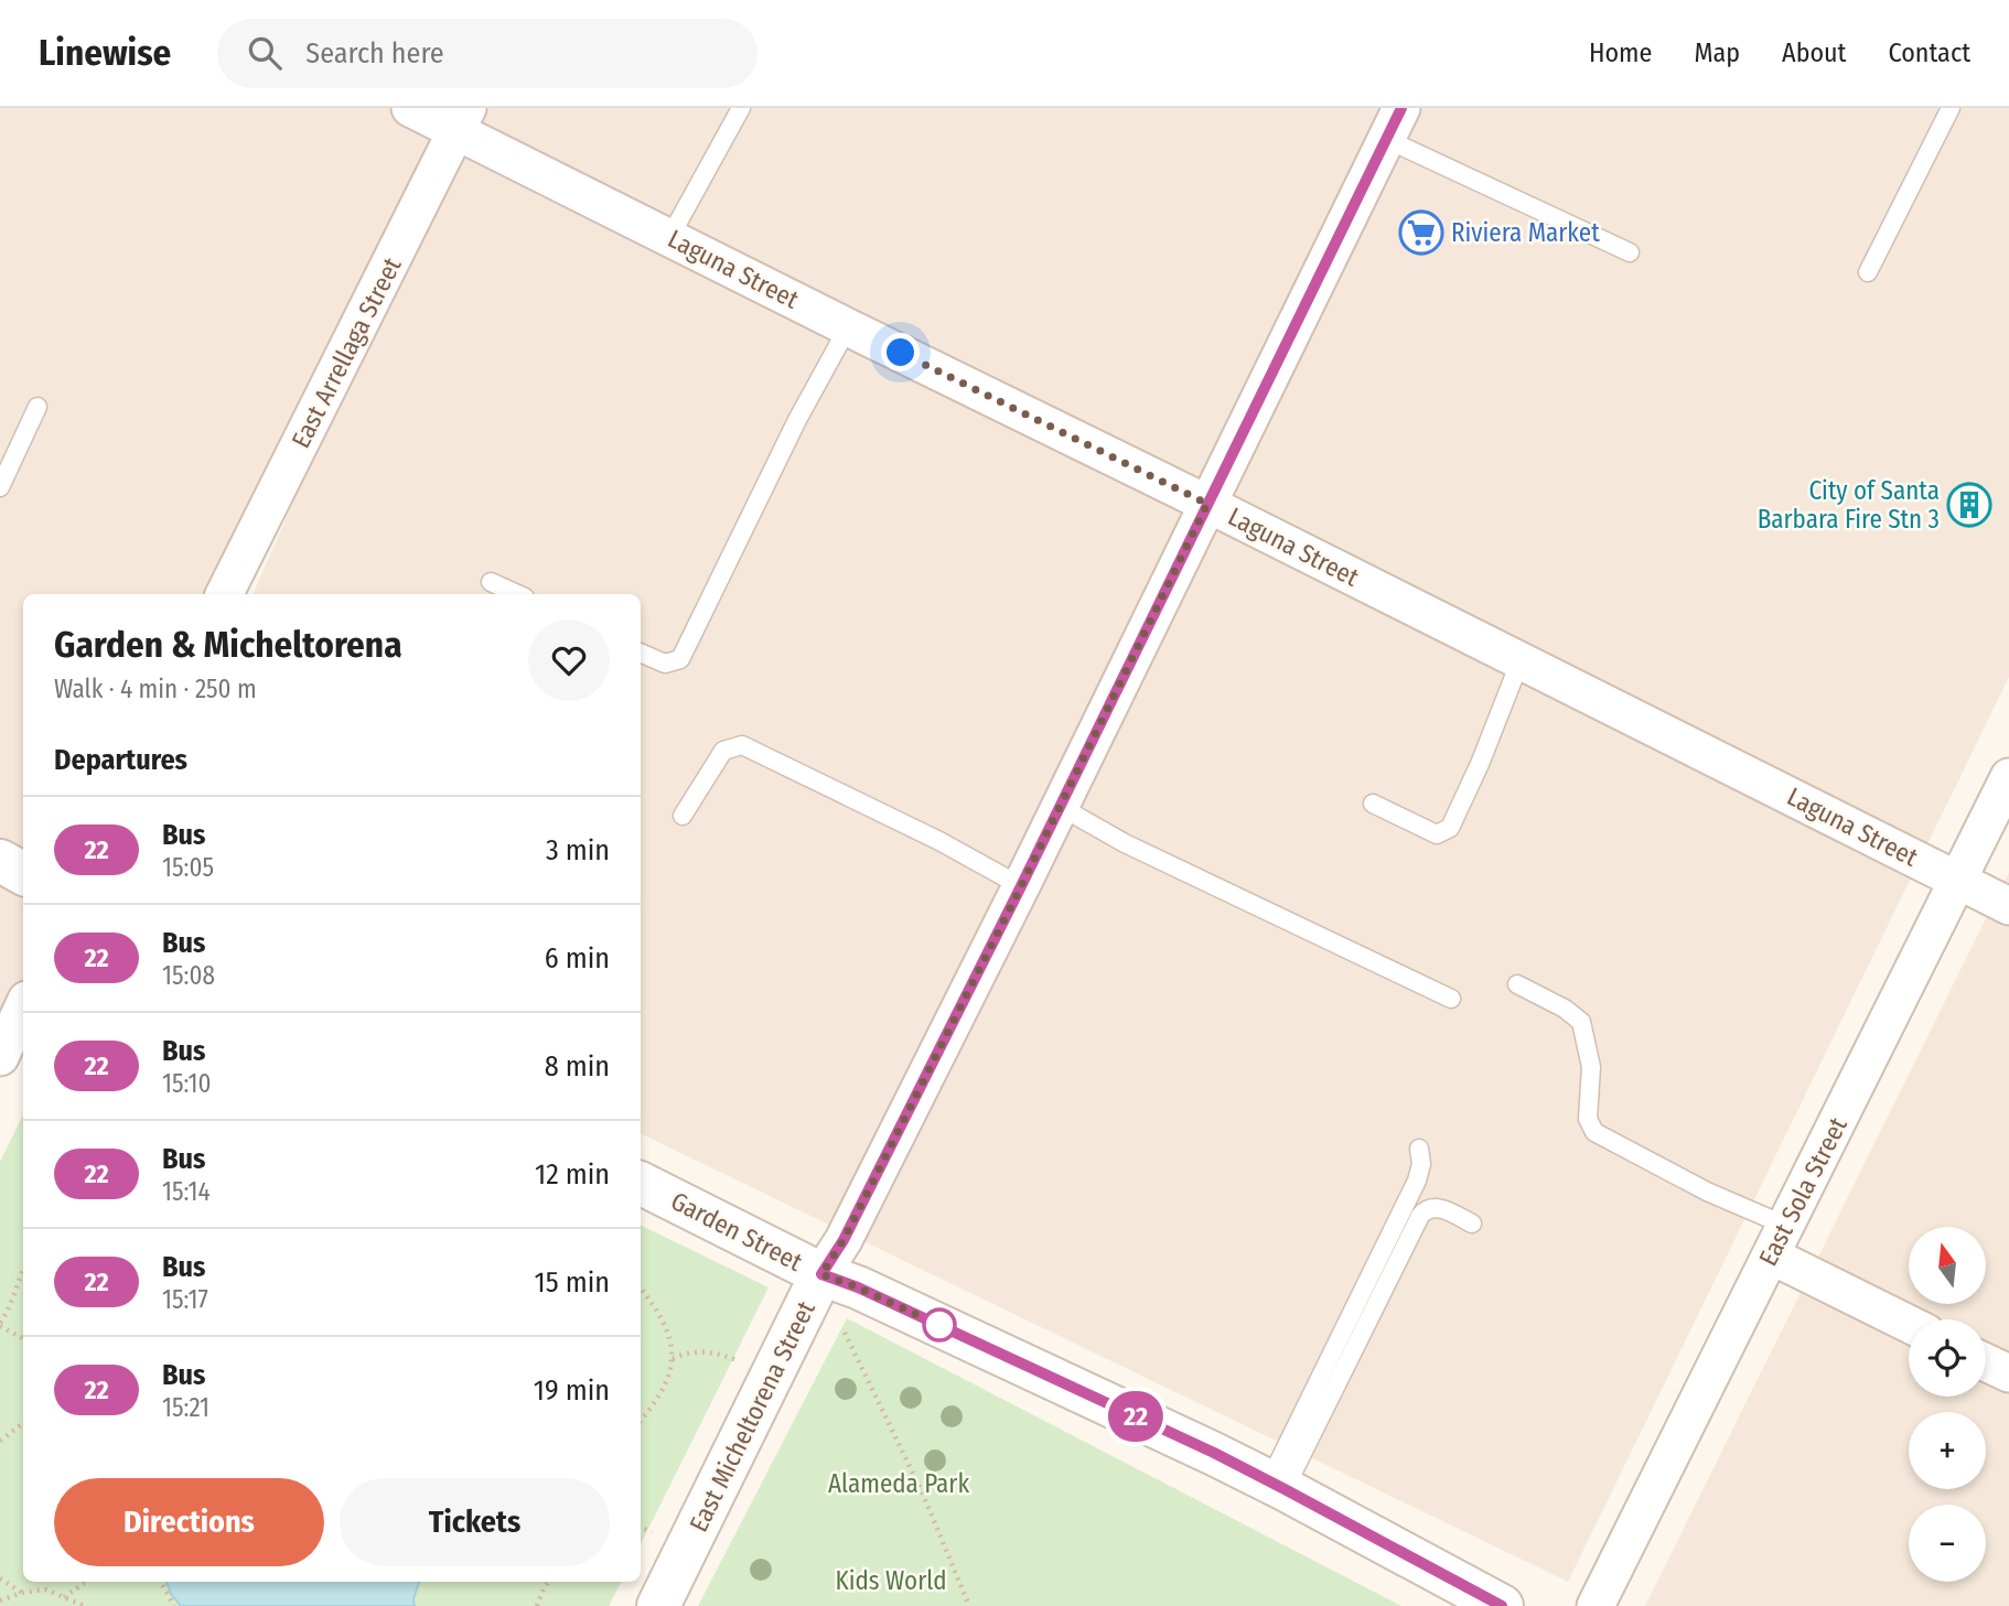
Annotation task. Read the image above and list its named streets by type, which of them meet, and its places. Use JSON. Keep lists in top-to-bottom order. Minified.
{"streets":{"street":["Laguna Street","East Arrellaga Street","East Sola Street","Garden Street","East Micheltorena Street"]},"crossings":[["Laguna Street","East Arrellaga Street"],["Laguna Street","East Sola Street"],["Laguna Street","East Micheltorena Street"],["Garden Street","East Micheltorena Street"]],"parks":["Alameda Park","Kids World"],"places":{"supermarket":["Riviera Market"],"building":["City of Santa Barbara Fire Stn 3"]},"lines":["bus line 22"],"north":"top","page":{"header":"Linewise","search":"Search here","nav":["Home","Map","About","Contact"],"on_map":"22","heading":[["Garden & Micheltorena","Walk · 4 min · 250 m"],"Departures"],"list":[{"mark":"22","name":"Bus","note":"15:05","value":"3 min"},{"mark":"22","name":"Bus","note":"15:08","value":"6 min"},{"mark":"22","name":"Bus","note":"15:10","value":"8 min"},{"mark":"22","name":"Bus","note":"15:14","value":"12 min"},{"mark":"22","name":"Bus","note":"15:17","value":"15 min"},{"mark":"22","name":"Bus","note":"15:21","value":"19 min"}],"map_buttons":["+","−"],"buttons":["Directions","Tickets"]}}
